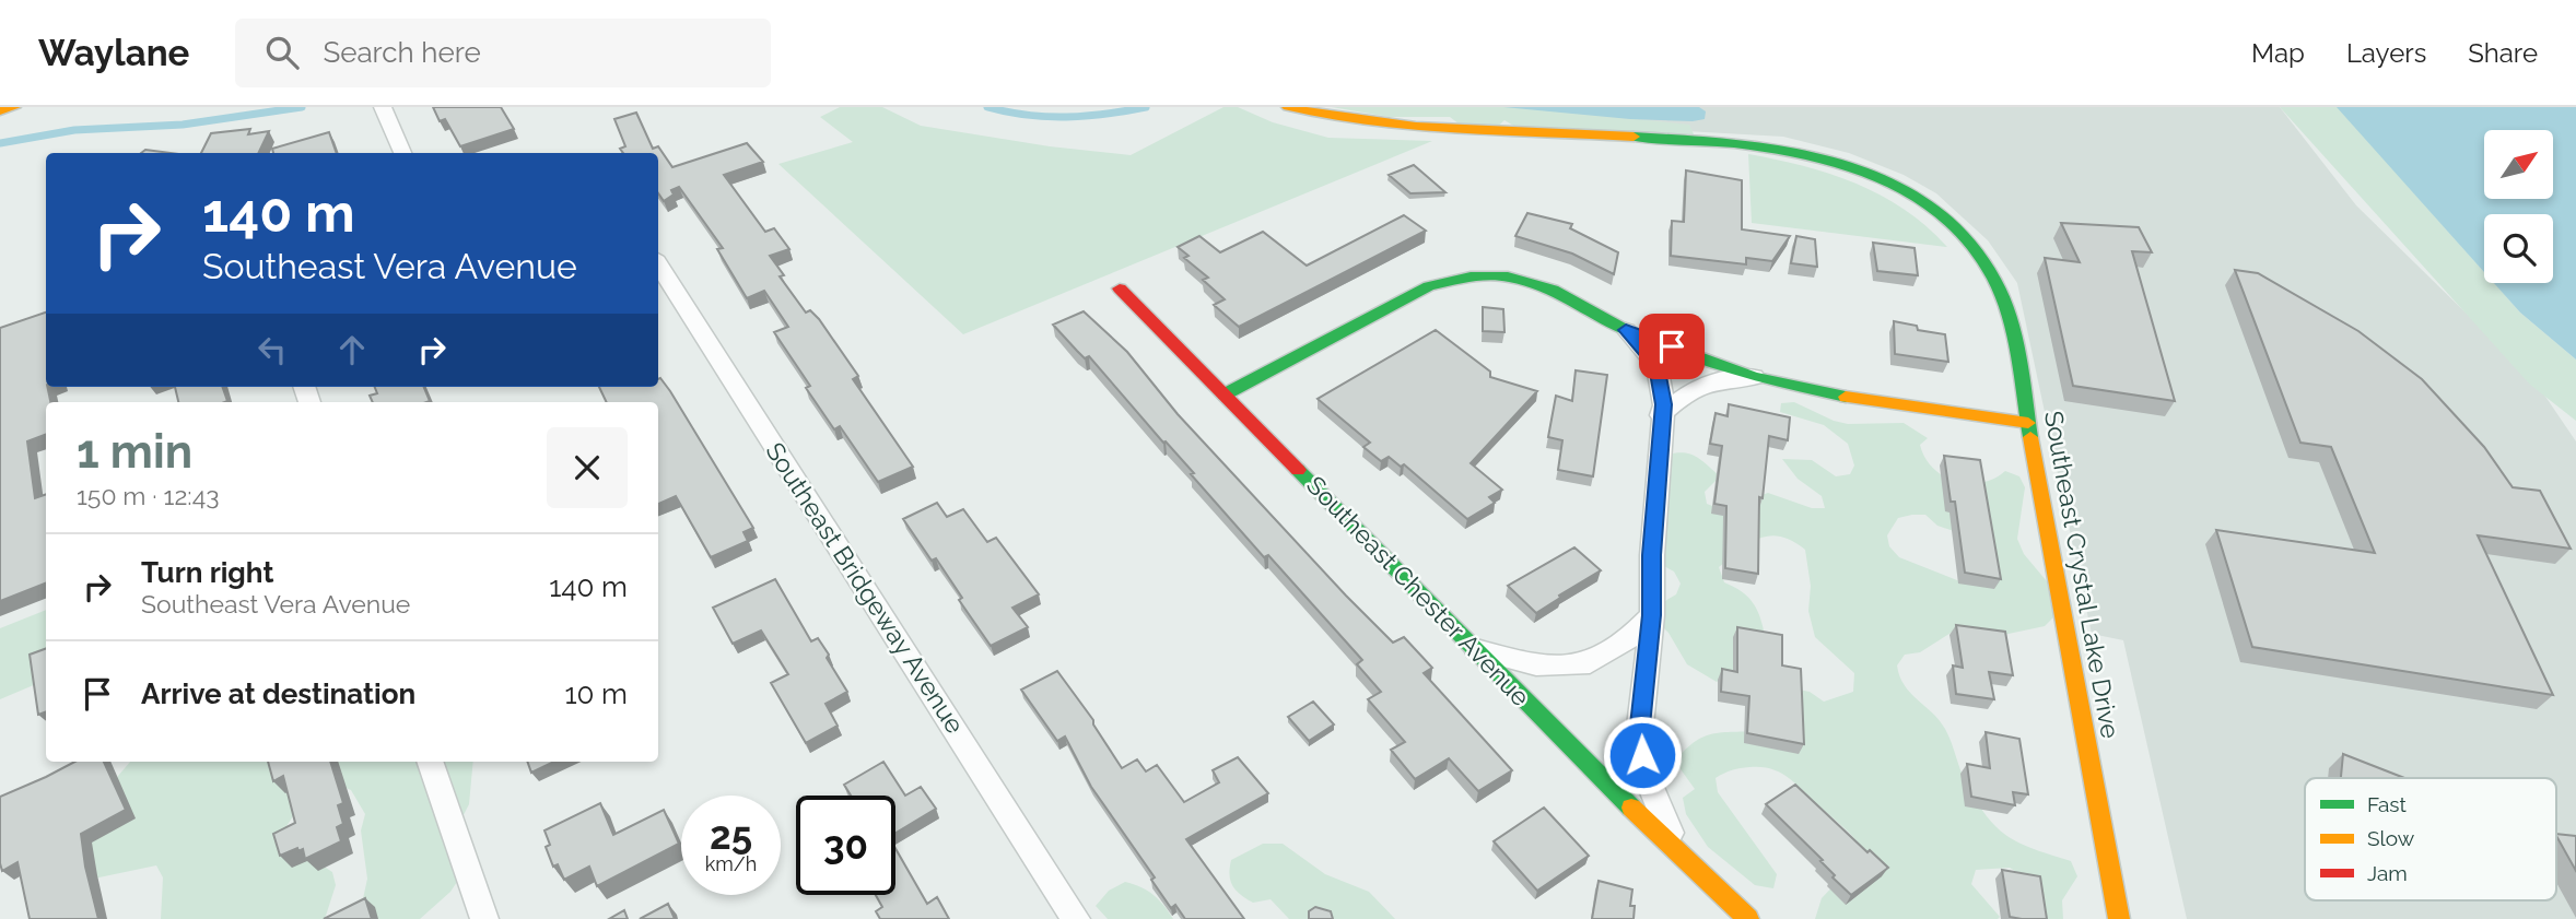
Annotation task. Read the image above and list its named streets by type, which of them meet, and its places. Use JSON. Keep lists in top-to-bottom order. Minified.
{"streets":{"main road":["Southeast Crystal Lake Drive","Southeast Chester Avenue"],"street":["Southeast Bridgeway Avenue"]},"legend":["Fast","Slow","Jam"],"north":"top right","page":{"header":"Waylane","search":"Search here","nav":["Map","Layers","Share"],"turn":["140 m","Southeast Vera Avenue"],"heading":["1 min","150 m · 12:43"],"list":[{"name":"Turn right","note":"Southeast Vera Avenue","value":"140 m"},{"name":"Arrive at destination","value":"10 m"}],"speed":"25 km/h","limit":"30"}}
